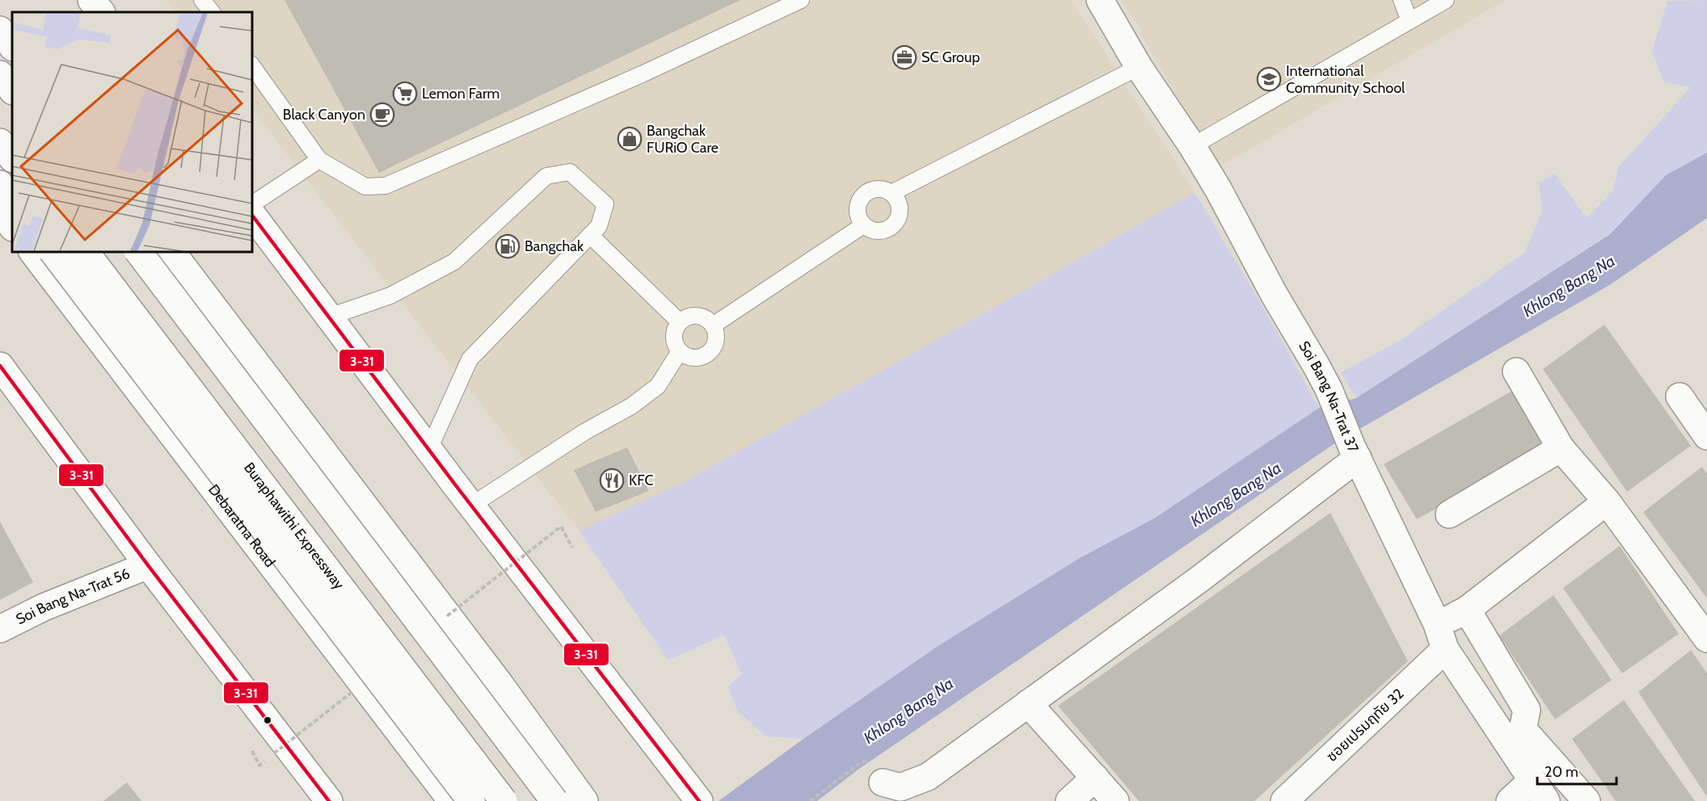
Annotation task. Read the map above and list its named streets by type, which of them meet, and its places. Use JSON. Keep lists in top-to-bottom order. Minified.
{"streets":{"main road":["Soi Bang Na-Trat 37","Debaratna Road","Buraphawithi Expressway","Soi Bang Na-Trat 56","ซอยเปรมฤทัย 32"]},"crossings":[["Soi Bang Na-Trat 37","ซอยเปรมฤทัย 32"]],"water":["Khlong Bang Na"],"places":{"office":["SC Group"],"school or university":["International Community School"],"supermarket":["Lemon Farm"],"cafe":["Black Canyon"],"shop":["Bangchak FURiO Care"],"fuel station":["Bangchak"],"restaurant":["KFC"]},"lines":["transit line 3-31"],"scale_bar":"20 m"}
